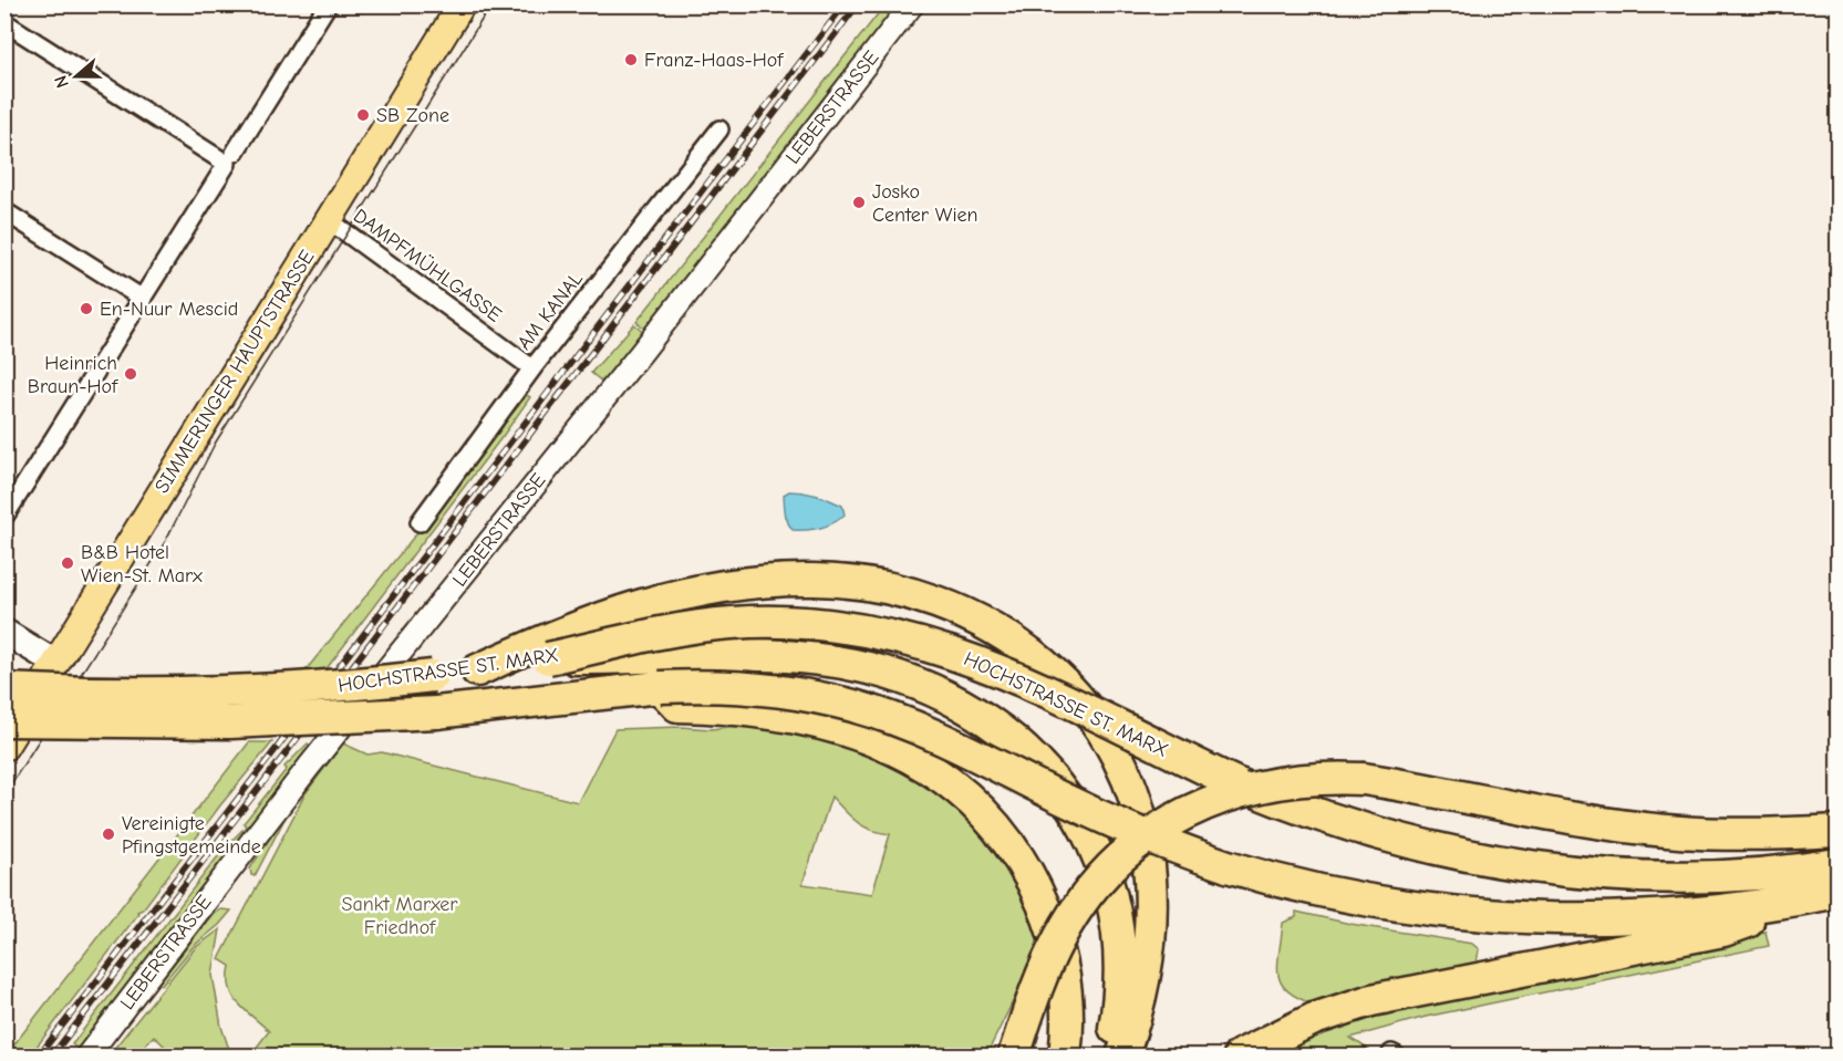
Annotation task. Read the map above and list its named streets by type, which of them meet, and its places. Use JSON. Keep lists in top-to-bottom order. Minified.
{"streets":{"highway":["HOCHSTRASSE ST. MARX"],"main road":["SIMMERINGER HAUPTSTRASSE"],"street":["LEBERSTRASSE","DAMPFMÜHLGASSE","AM KANAL"]},"crossings":[["DAMPFMÜHLGASSE","AM KANAL"],["DAMPFMÜHLGASSE","SIMMERINGER HAUPTSTRASSE"],["SIMMERINGER HAUPTSTRASSE","HOCHSTRASSE ST. MARX"]],"parks":["Sankt Marxer Friedhof"],"places":["Franz-Haas-Hof","SB Zone","Josko Center Wien","En-Nuur Mescid","Heinrich Braun-Hof","B&B Hotel Wien-St. Marx","Vereinigte Pfingstgemeinde"],"north":"left"}
